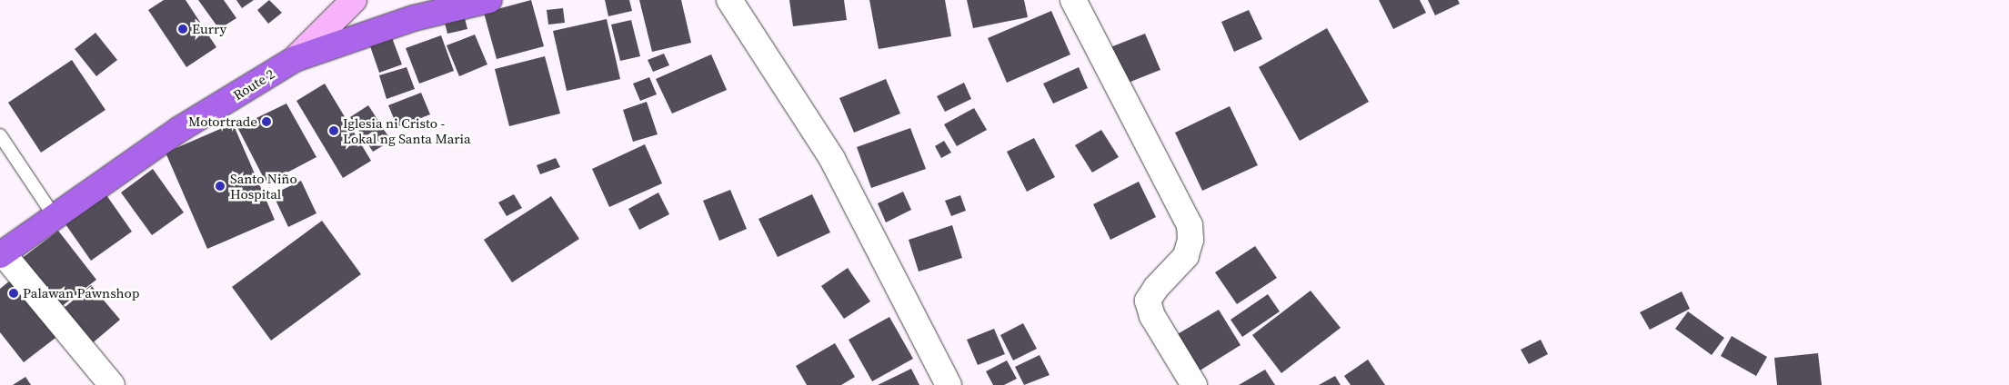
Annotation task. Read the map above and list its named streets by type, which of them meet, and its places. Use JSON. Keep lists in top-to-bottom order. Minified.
{"streets":{"highway":["Route 2"]},"places":["Eurry","Motortrade","Iglesia ni Cristo - Lokal ng Santa Maria","Santo Niño Hospital","Palawan Pawnshop"]}
